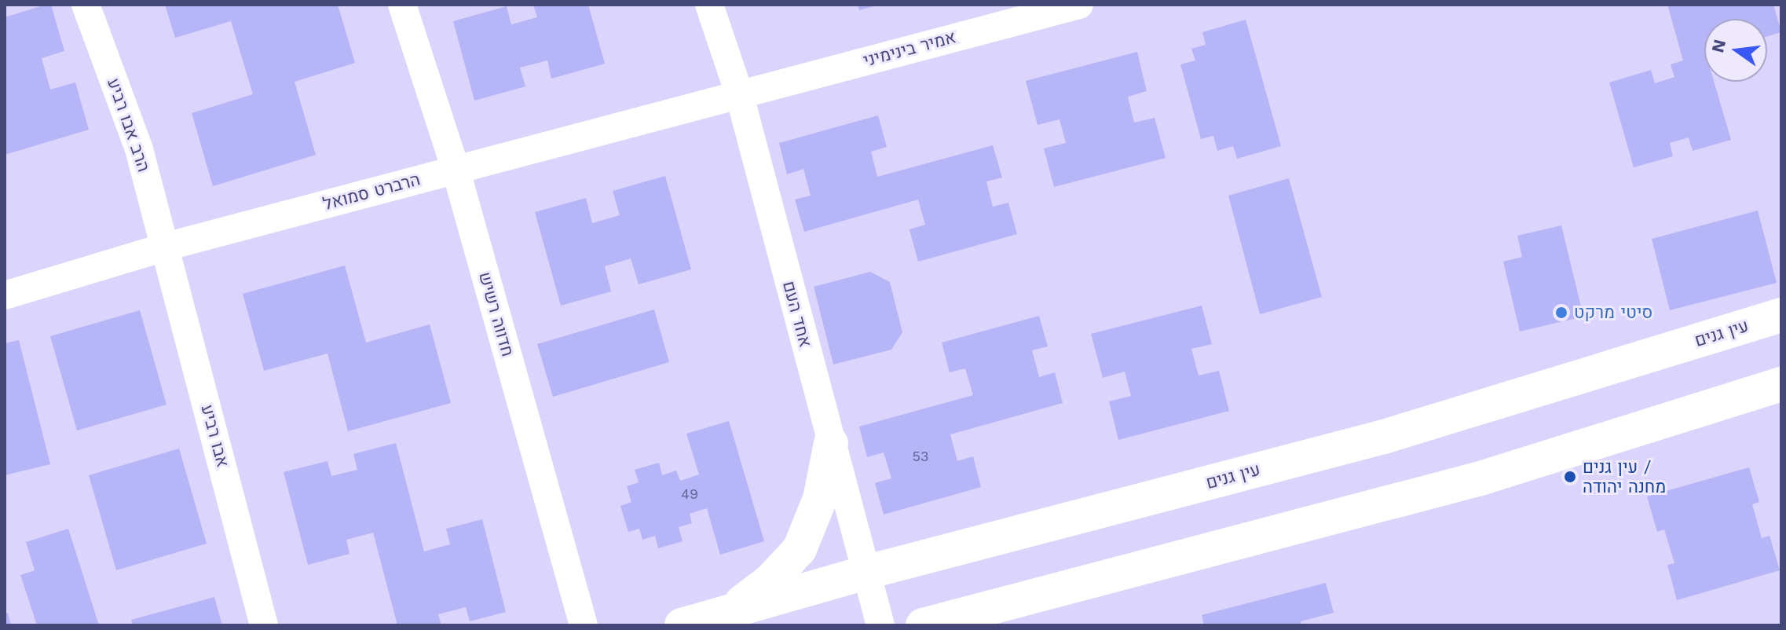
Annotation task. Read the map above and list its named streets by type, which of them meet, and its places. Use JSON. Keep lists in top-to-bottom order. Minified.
{"streets":{"street":["אמיר בינימיני","הרב אבו רביע","הרברט סמואל","חדווה רשיש","אחד העם","עין גנים","אבו רביע"]},"crossings":[["אמיר בינימיני","הרברט סמואל"],["אמיר בינימיני","אחד העם"],["הרב אבו רביע","הרברט סמואל"],["הרב אבו רביע","אבו רביע"],["הרברט סמואל","חדווה רשיש"],["הרברט סמואל","אחד העם"],["הרברט סמואל","אבו רביע"],["אחד העם","עין גנים"]],"places":["סיטי מרקט","עין גנים / מחנה יהודה"],"house_numbers":["53","49"],"north":"left"}
